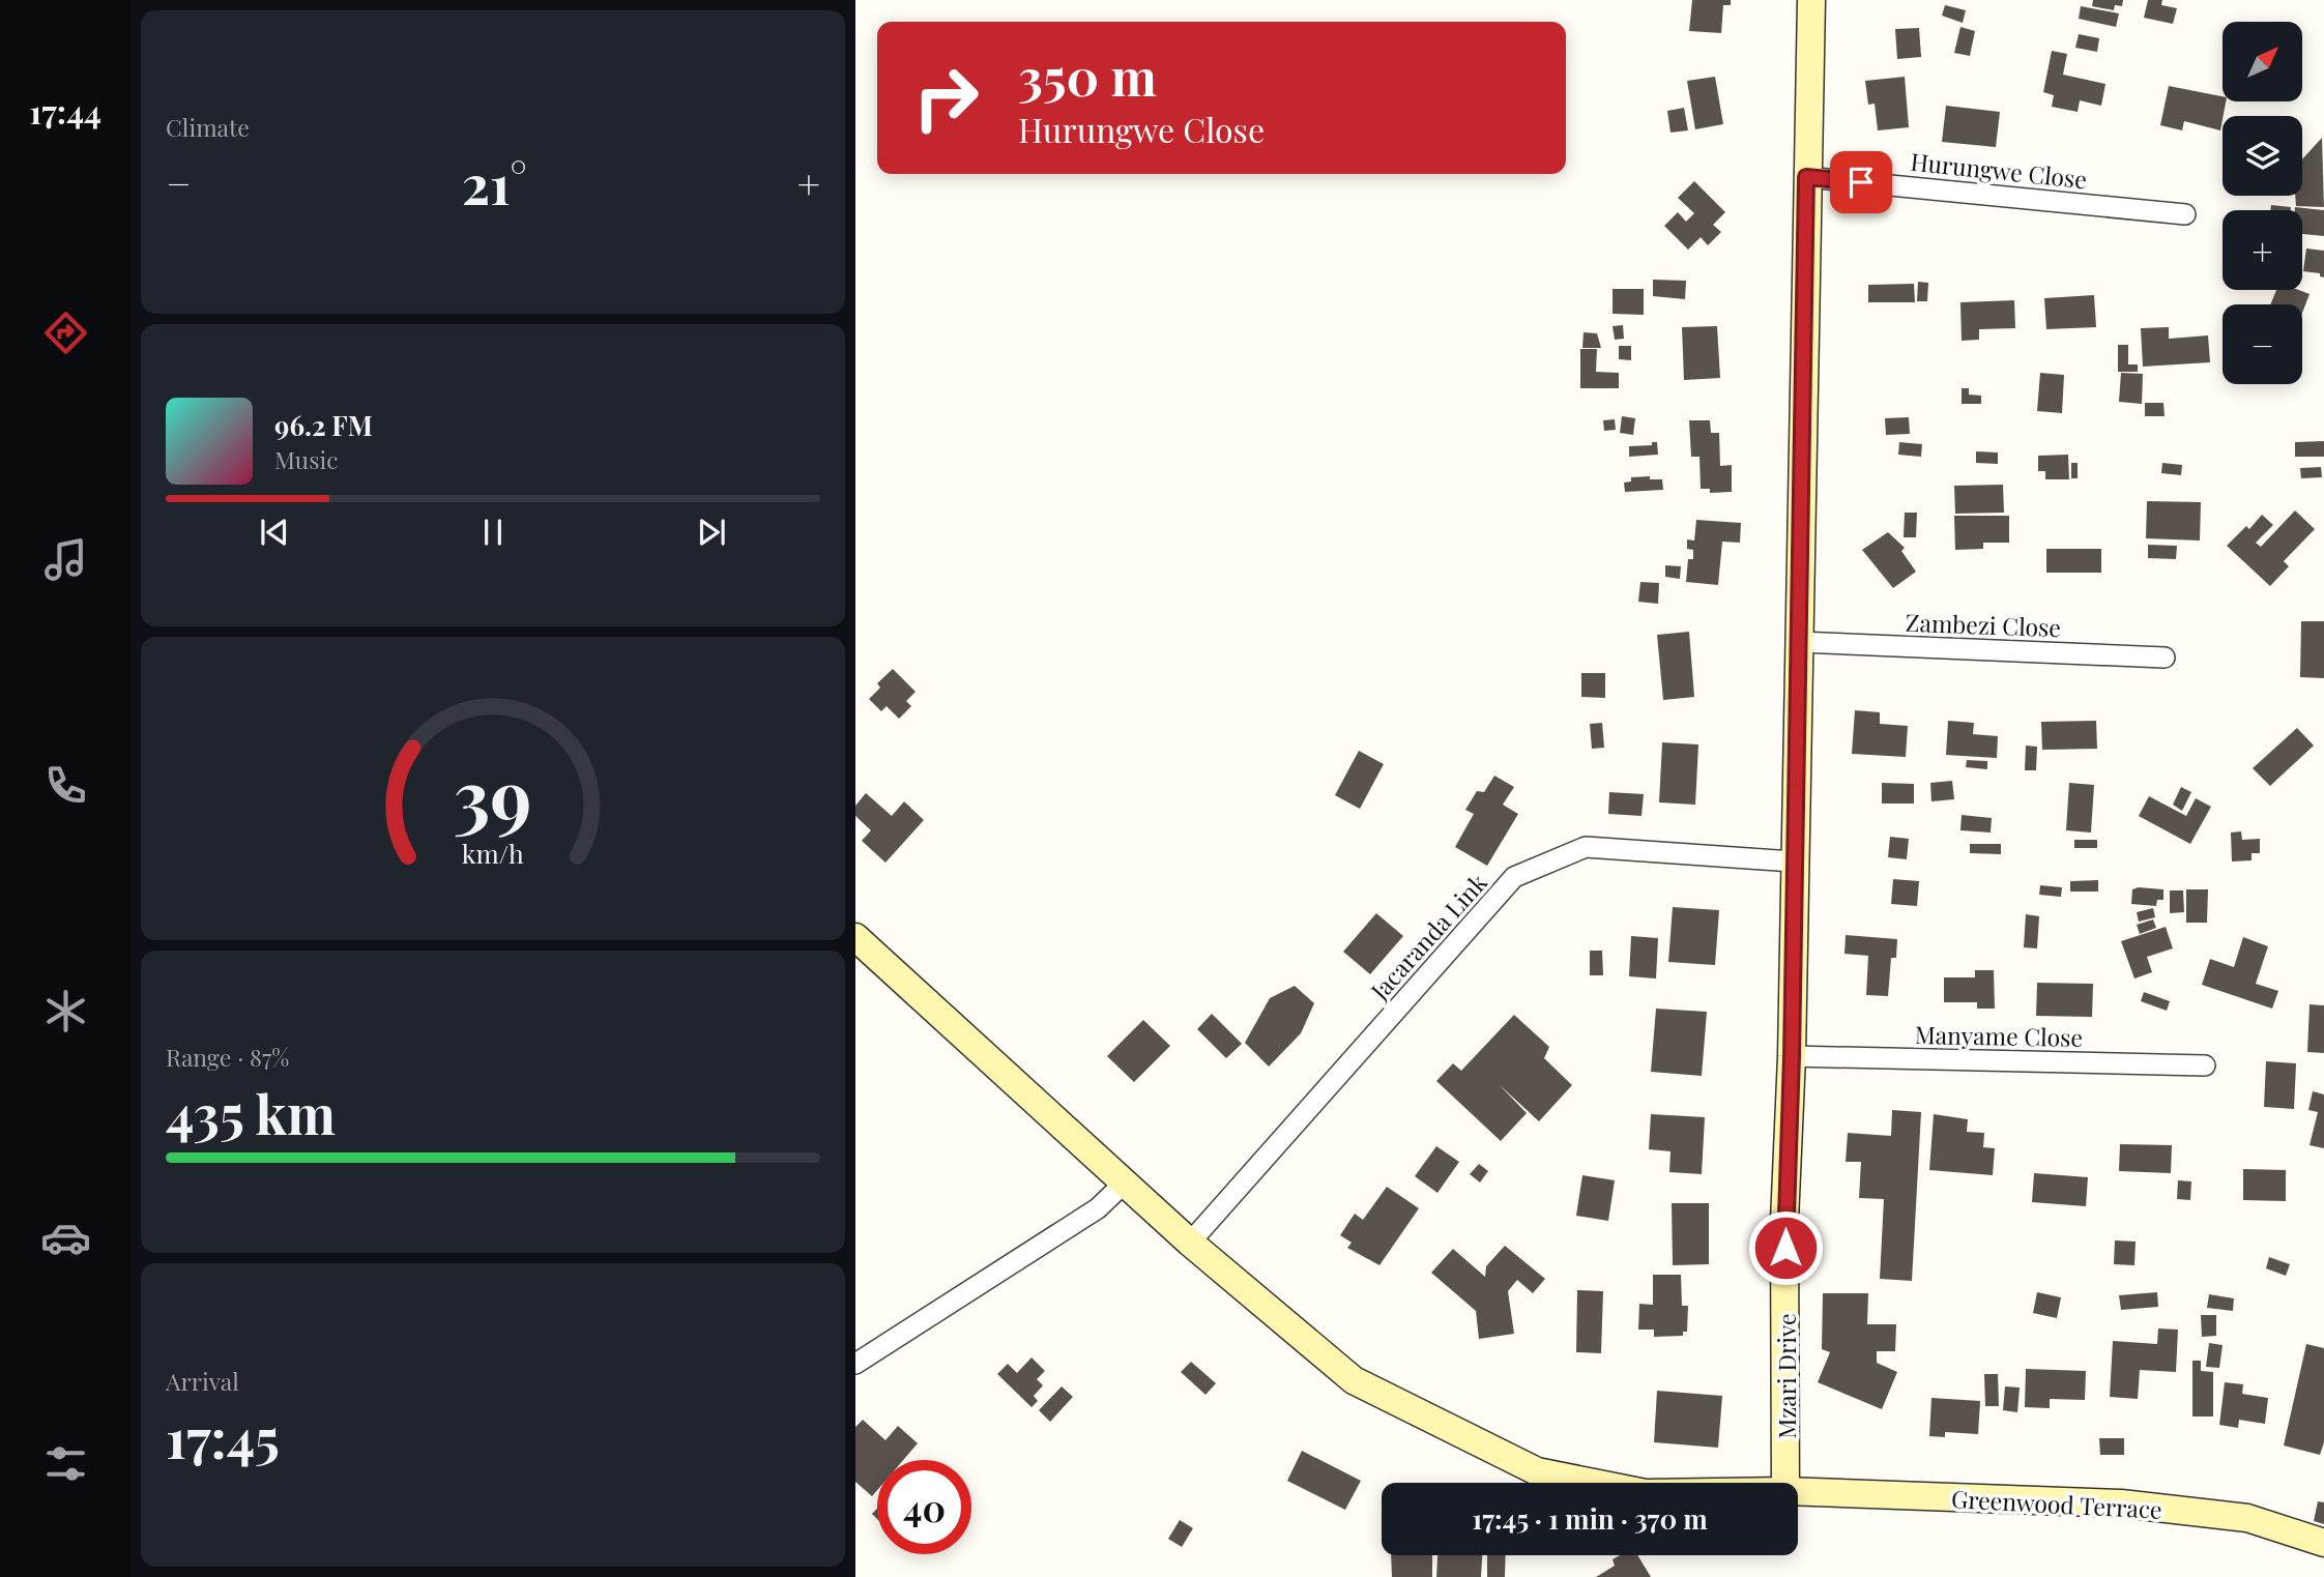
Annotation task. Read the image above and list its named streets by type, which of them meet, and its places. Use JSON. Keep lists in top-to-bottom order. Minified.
{"streets":{"street":["Hurungwe Close","Zambezi Close","Jacaranda Link","Manyame Close","Mzari Drive","Greenwood Terrace"]},"crossings":[["Hurungwe Close","Mzari Drive"],["Zambezi Close","Mzari Drive"],["Jacaranda Link","Mzari Drive"],["Jacaranda Link","Greenwood Terrace"],["Manyame Close","Mzari Drive"]],"north":"top right","page":{"tabs":"17:44","tile":["Climate",["Range · 87%","435 km"],["Arrival","17:45"]],"map_buttons":["+","−"],"turn":["350 m","Hurungwe Close"],"heat":["−","21°","+"],"song":["96.2 FM","Music"],"limit":"40","trip":"17:45 · 1 min · 370 m","gauge":["39","km/h"]}}
